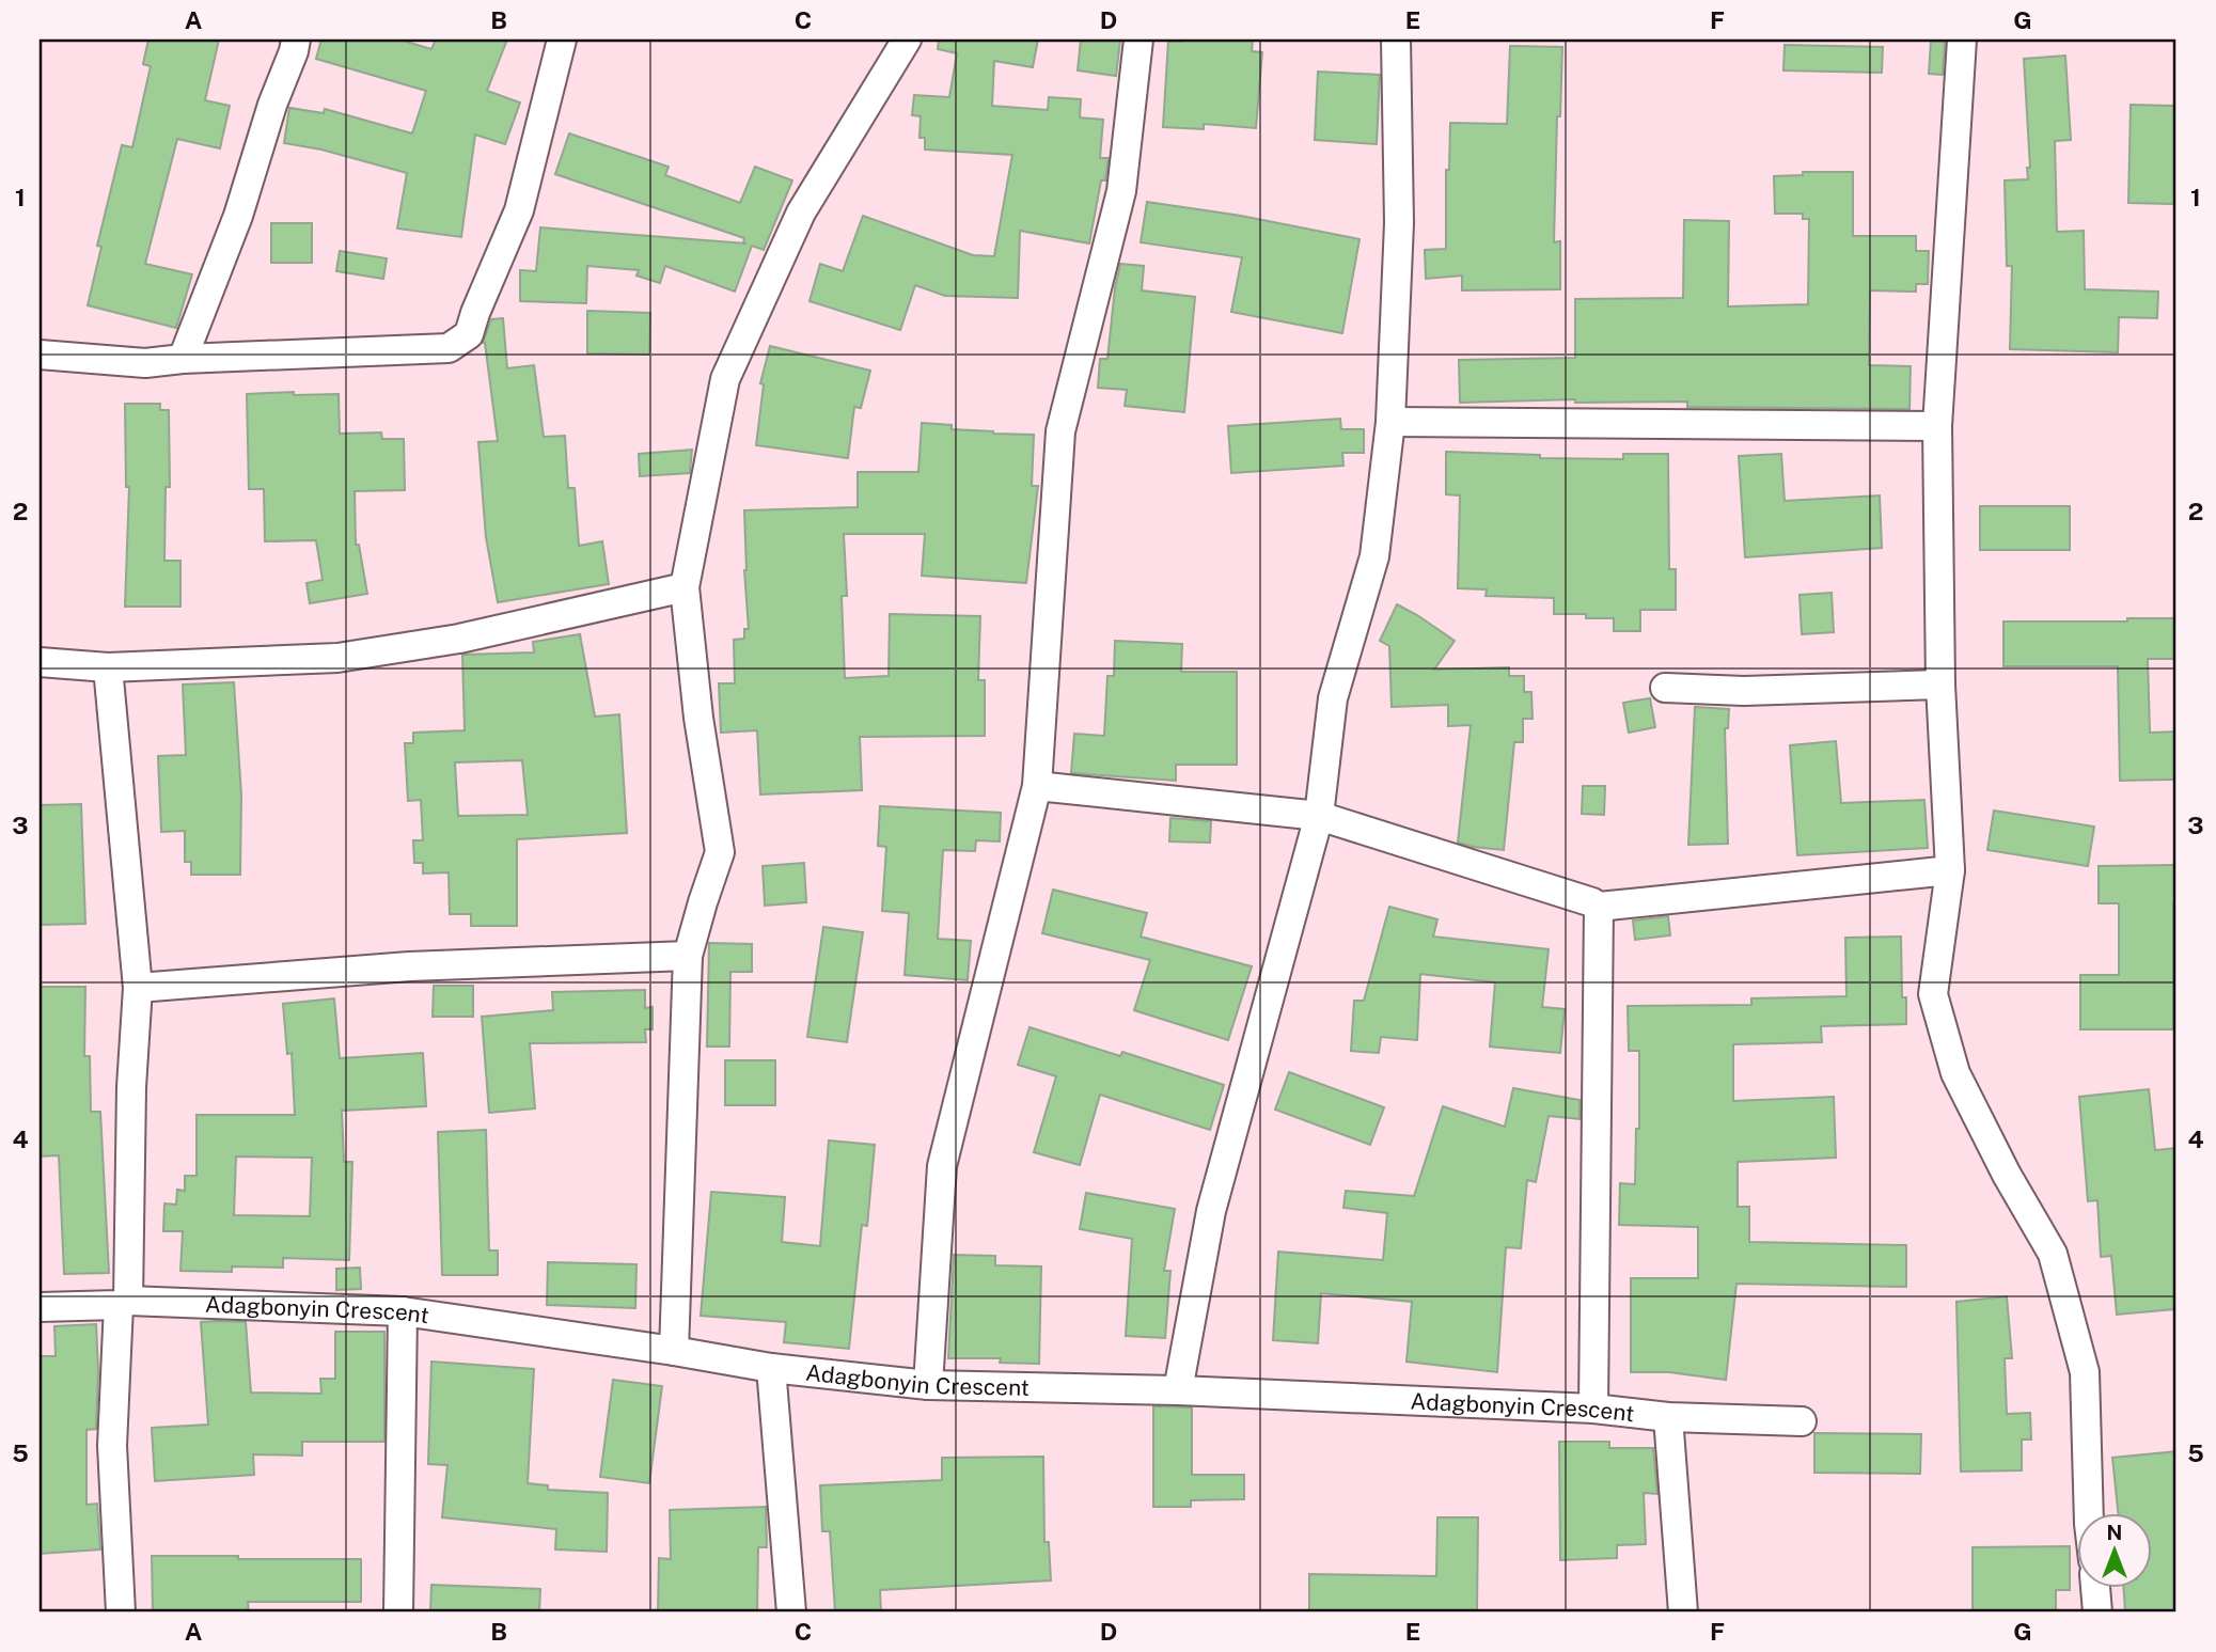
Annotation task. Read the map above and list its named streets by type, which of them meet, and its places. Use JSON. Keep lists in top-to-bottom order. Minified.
{"streets":{"street":["Adagbonyin Crescent"]},"north":"top","grid":{"columns":["A","B","C","D","E","F","G"],"rows":["1","2","3","4","5"]}}
